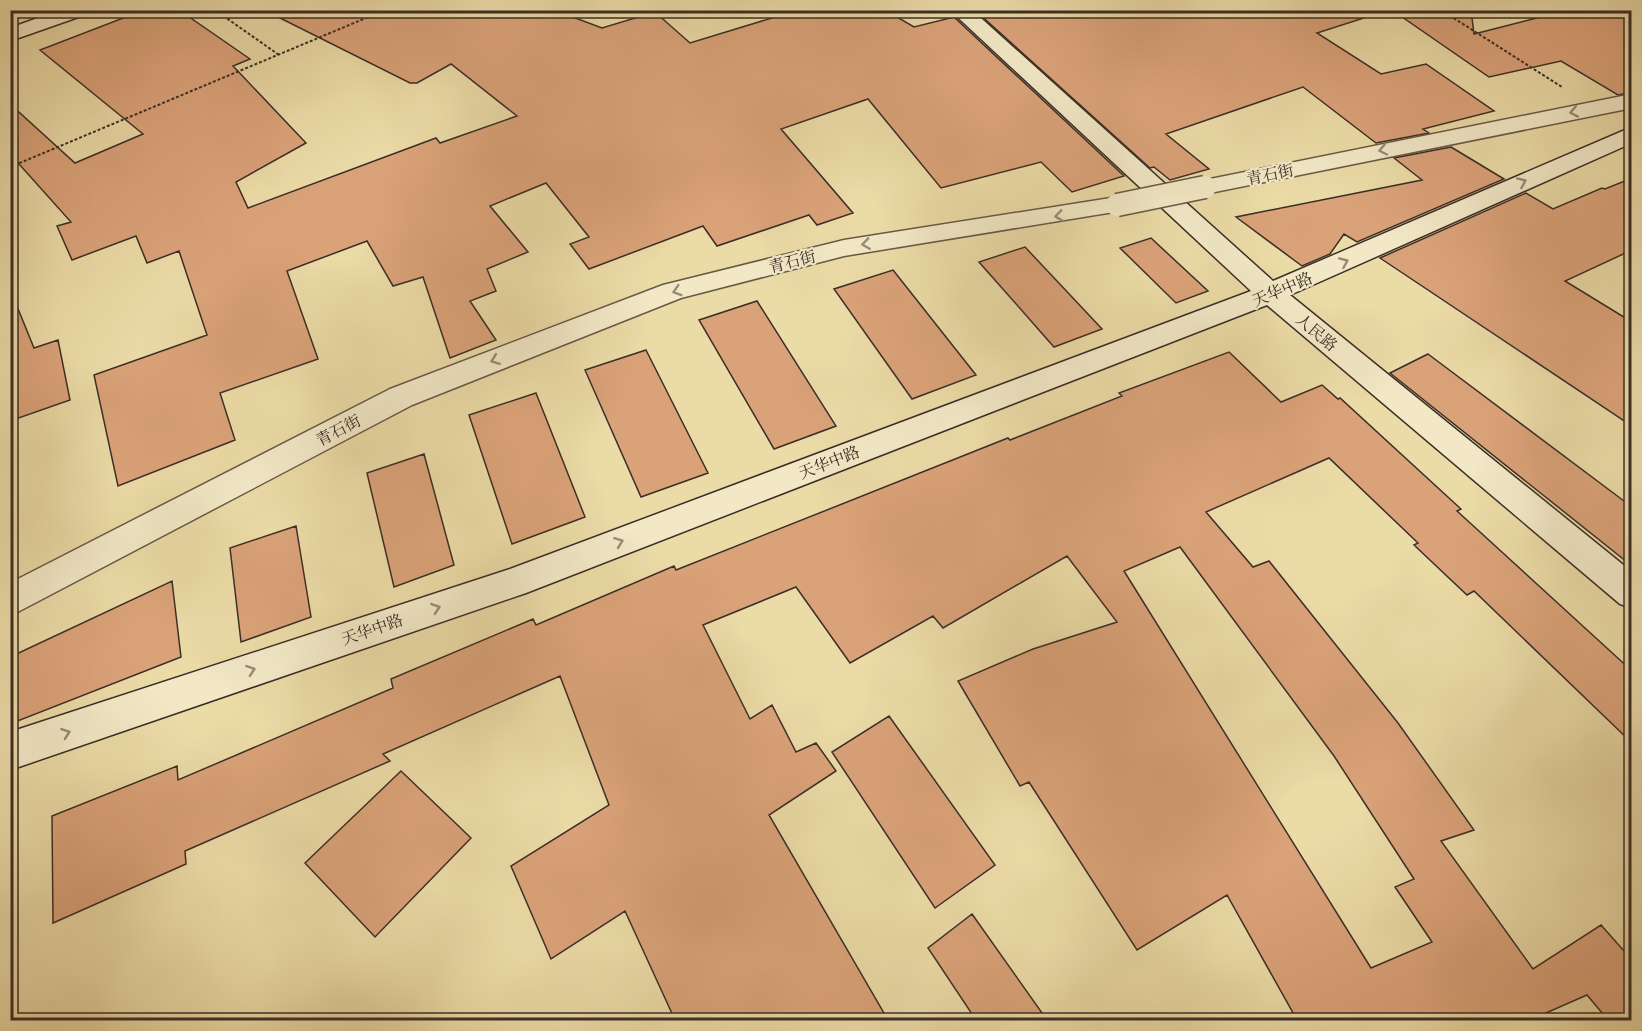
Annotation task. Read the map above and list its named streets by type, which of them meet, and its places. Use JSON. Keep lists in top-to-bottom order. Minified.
{"streets":{"street":["青石街","天华中路","人民路"]},"crossings":[["天华中路","人民路"]],"one_way":["青石街","天华中路"]}
